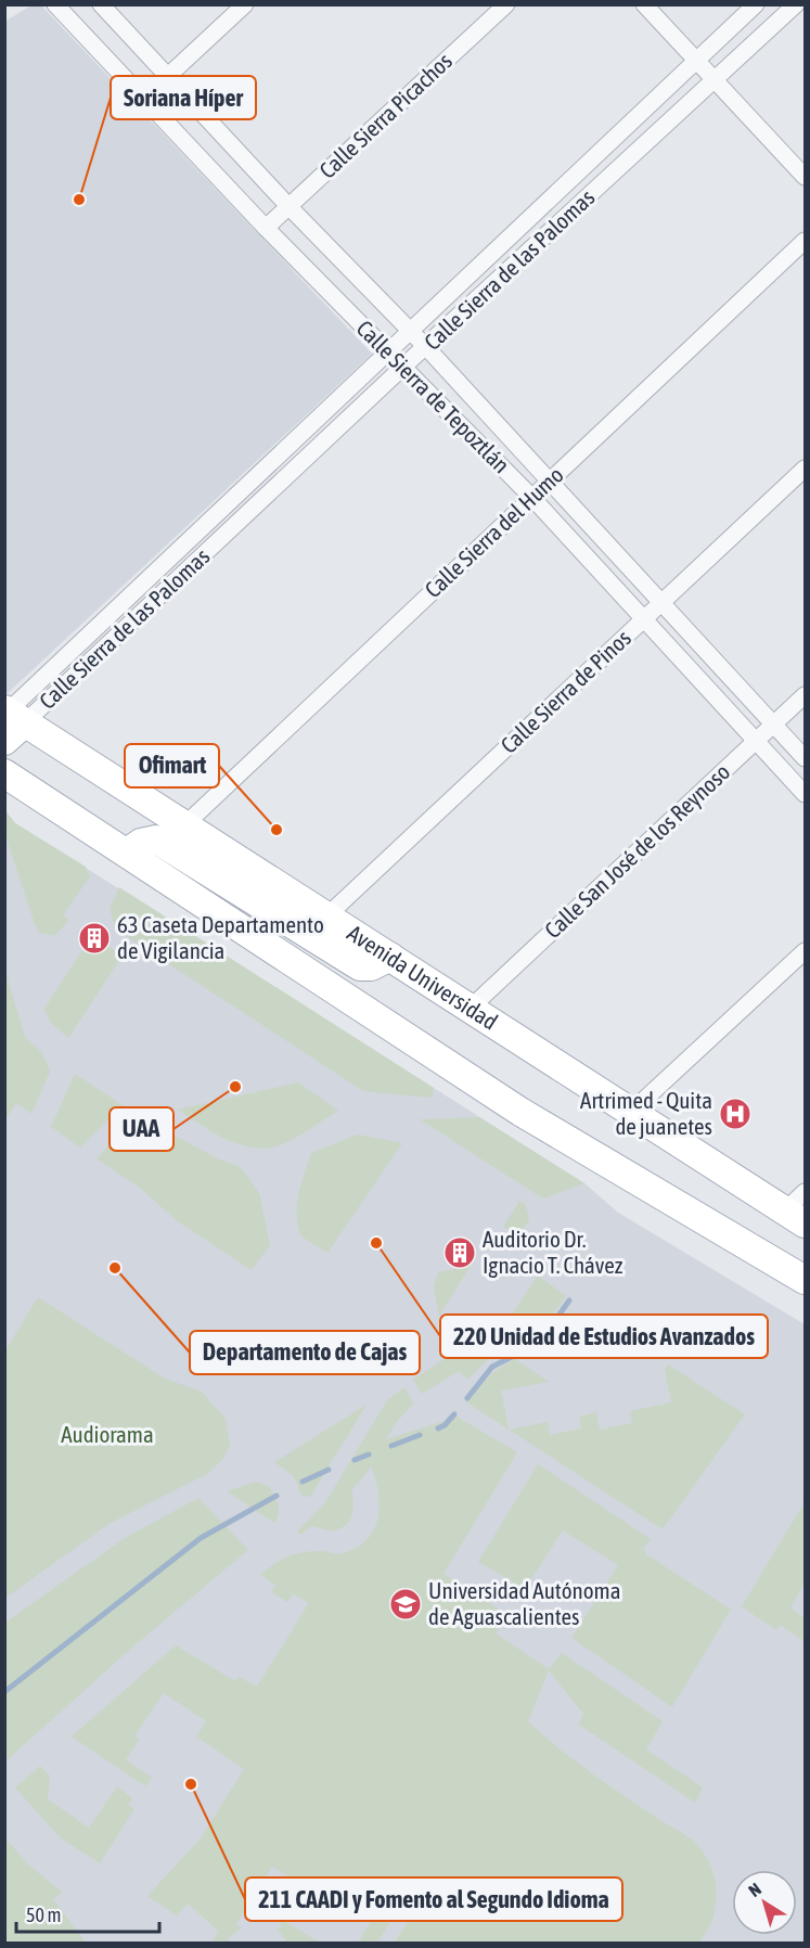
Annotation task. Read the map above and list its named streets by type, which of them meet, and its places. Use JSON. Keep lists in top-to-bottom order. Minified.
{"streets":{"main road":["Avenida Universidad"],"street":["Calle Sierra Picachos","Calle Sierra de las Palomas","Calle Sierra de Tepoztlán","Calle Sierra del Humo","Calle Sierra de Pinos","Calle San José de los Reynoso"]},"crossings":[["Calle Sierra Picachos","Calle Sierra de Tepoztlán"],["Calle Sierra de las Palomas","Calle Sierra de Tepoztlán"],["Calle Sierra de las Palomas","Avenida Universidad"],["Calle Sierra de Tepoztlán","Calle Sierra del Humo"],["Calle Sierra de Tepoztlán","Calle Sierra de Pinos"],["Calle Sierra de Tepoztlán","Calle San José de los Reynoso"],["Calle Sierra del Humo","Avenida Universidad"],["Calle Sierra de Pinos","Avenida Universidad"],["Calle San José de los Reynoso","Avenida Universidad"]],"parks":["Audiorama"],"places":{"other":["Soriana Híper","Ofimart","UAA","220 Unidad de Estudios Avanzados","Departamento de Cajas","211 CAADI y Fomento al Segundo Idioma"],"building":["63 Caseta Departamento de Vigilancia","Auditorio Dr. Ignacio T. Chávez"],"hospital":["Artrimed - Quita de juanetes"],"school or university":["Universidad Autónoma de Aguascalientes"]},"scale_bar":"50 m","north":"top left"}
